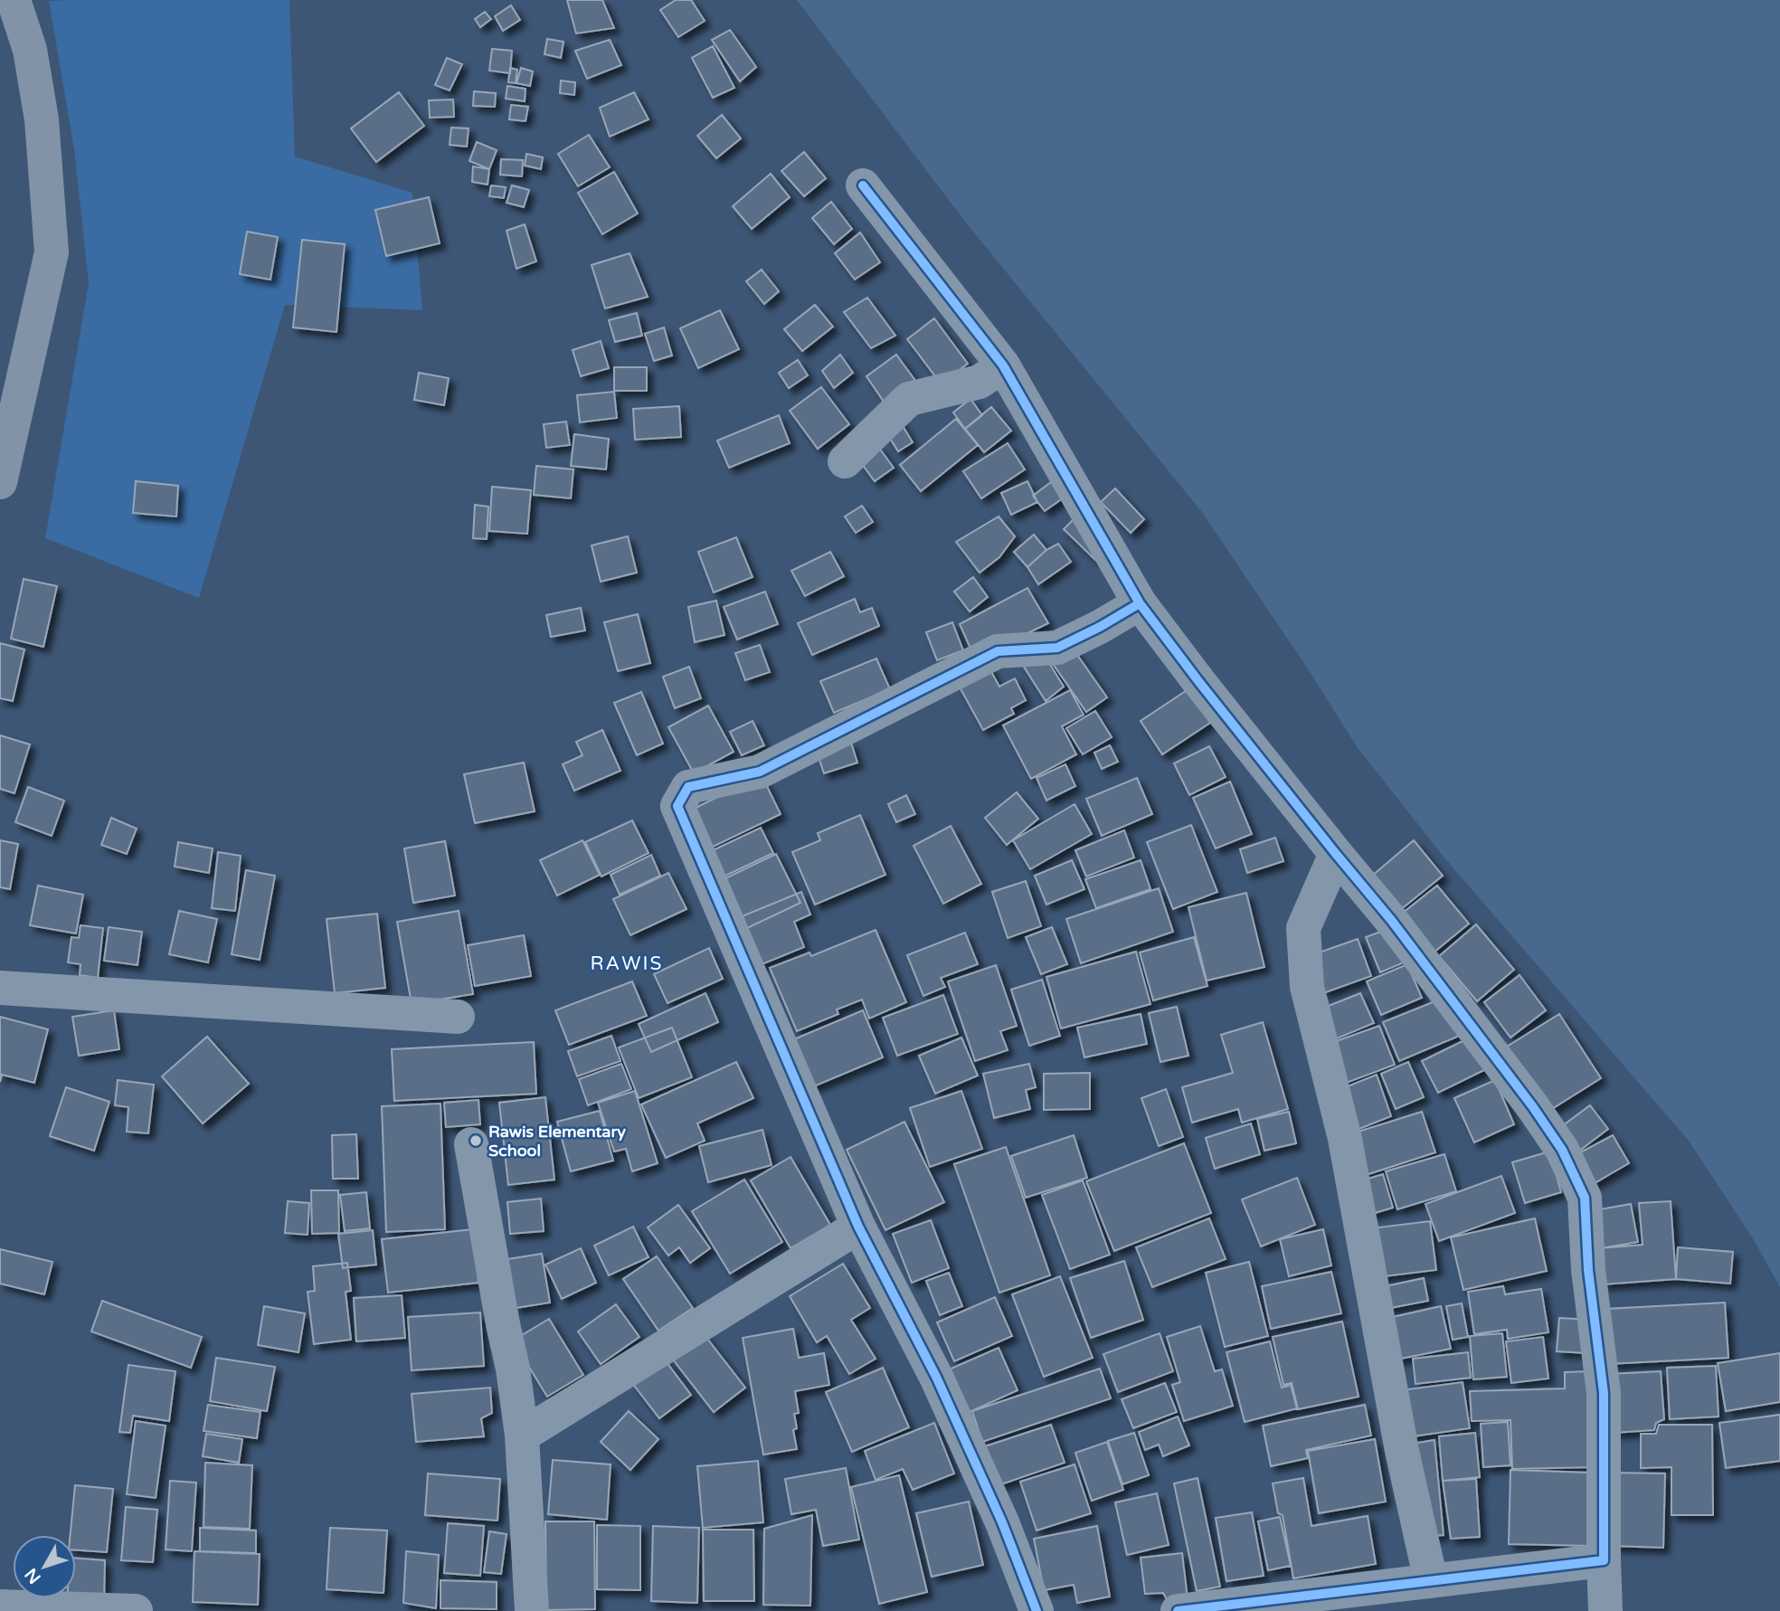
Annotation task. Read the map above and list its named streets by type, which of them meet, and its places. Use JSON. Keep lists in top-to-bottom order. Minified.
{"districts":["RAWIS"],"places":["Rawis Elementary School"],"north":"bottom left"}
